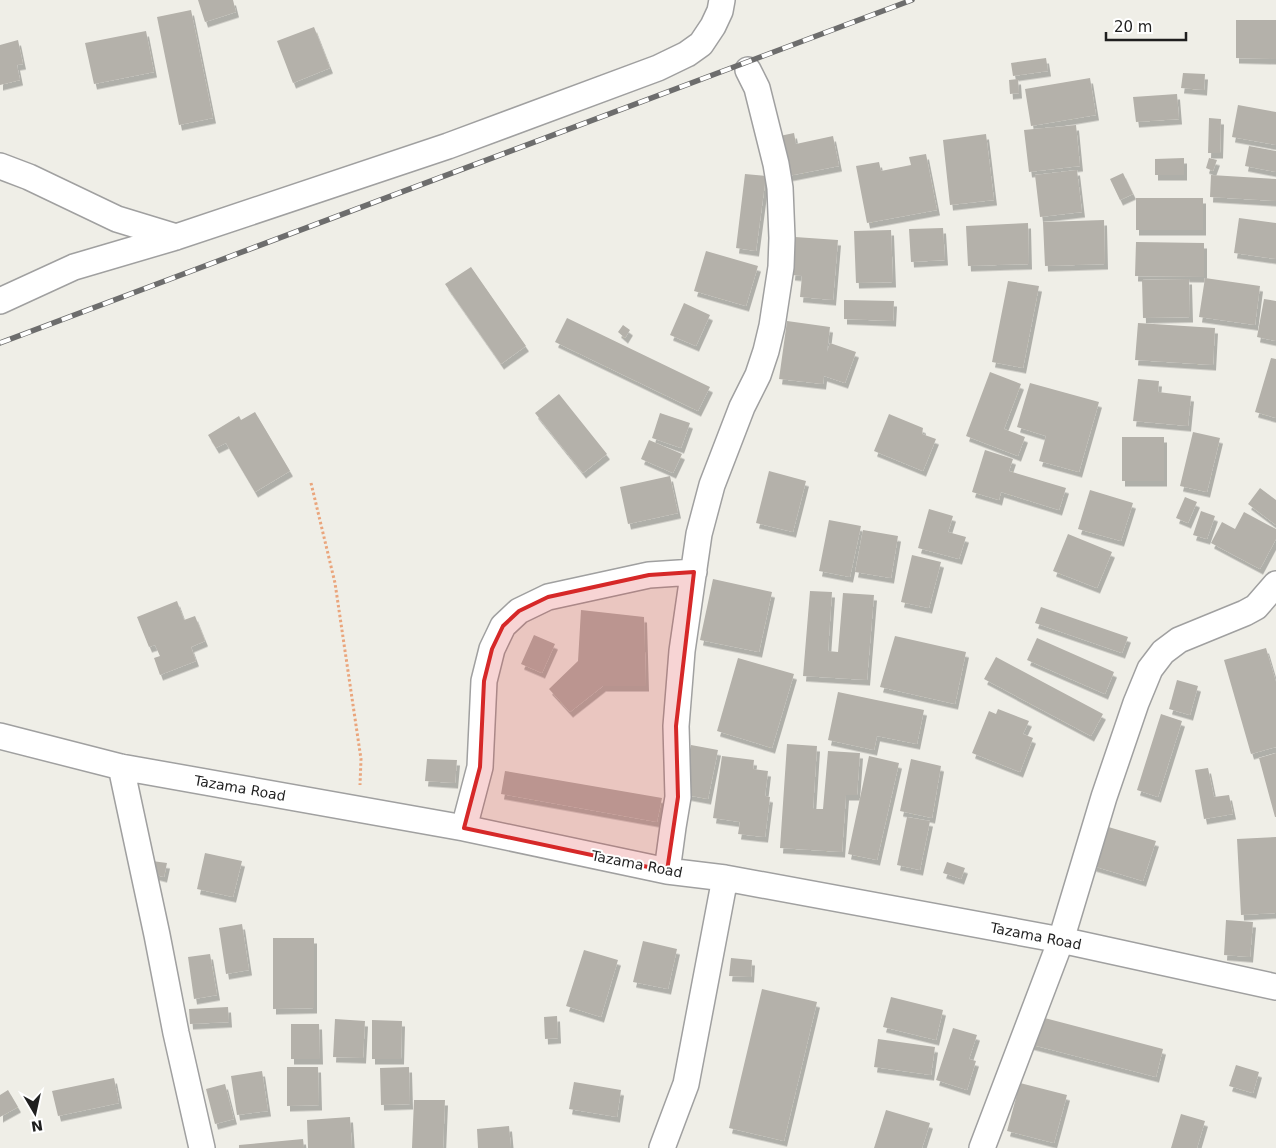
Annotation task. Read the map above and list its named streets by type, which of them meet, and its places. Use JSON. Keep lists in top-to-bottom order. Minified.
{"streets":{"street":["Tazama Road"]},"scale_bar":"20 m","north":"bottom"}
